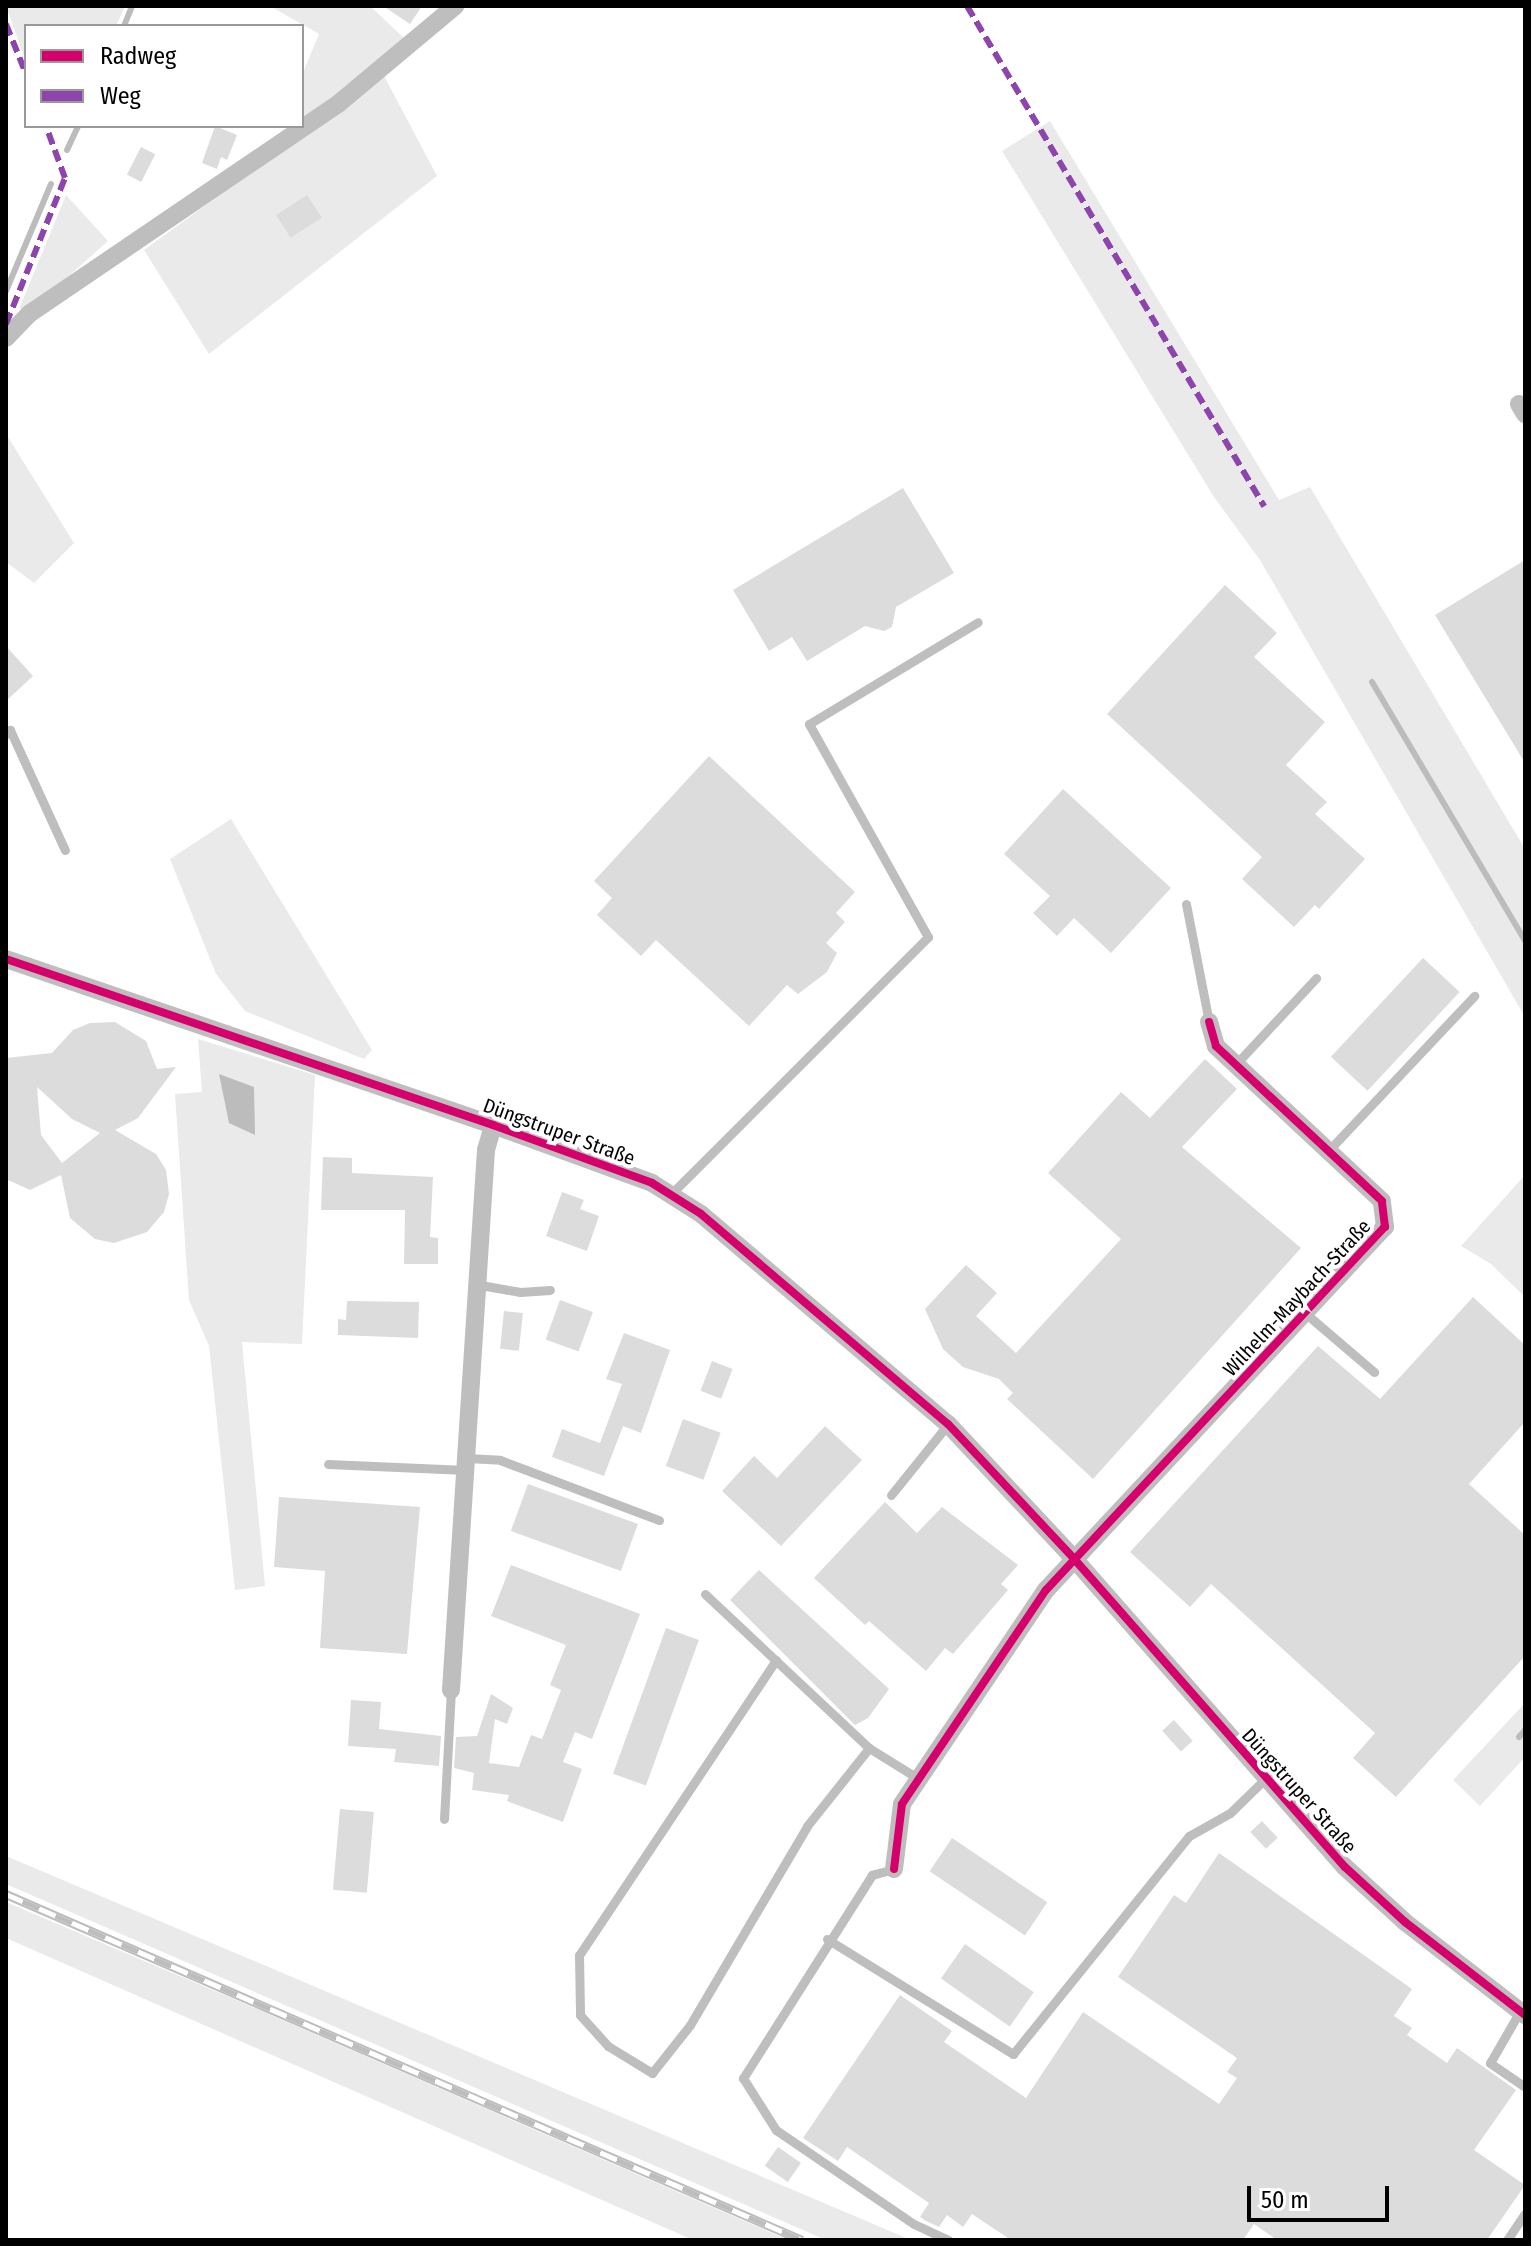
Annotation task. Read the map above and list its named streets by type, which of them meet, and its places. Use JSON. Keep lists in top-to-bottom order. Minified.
{"streets":{"street":["Düngstruper Straße","Wilhelm-Maybach-Straße"]},"crossings":[["Düngstruper Straße","Wilhelm-Maybach-Straße"]],"legend":["Radweg","Weg"],"scale_bar":"50 m"}
